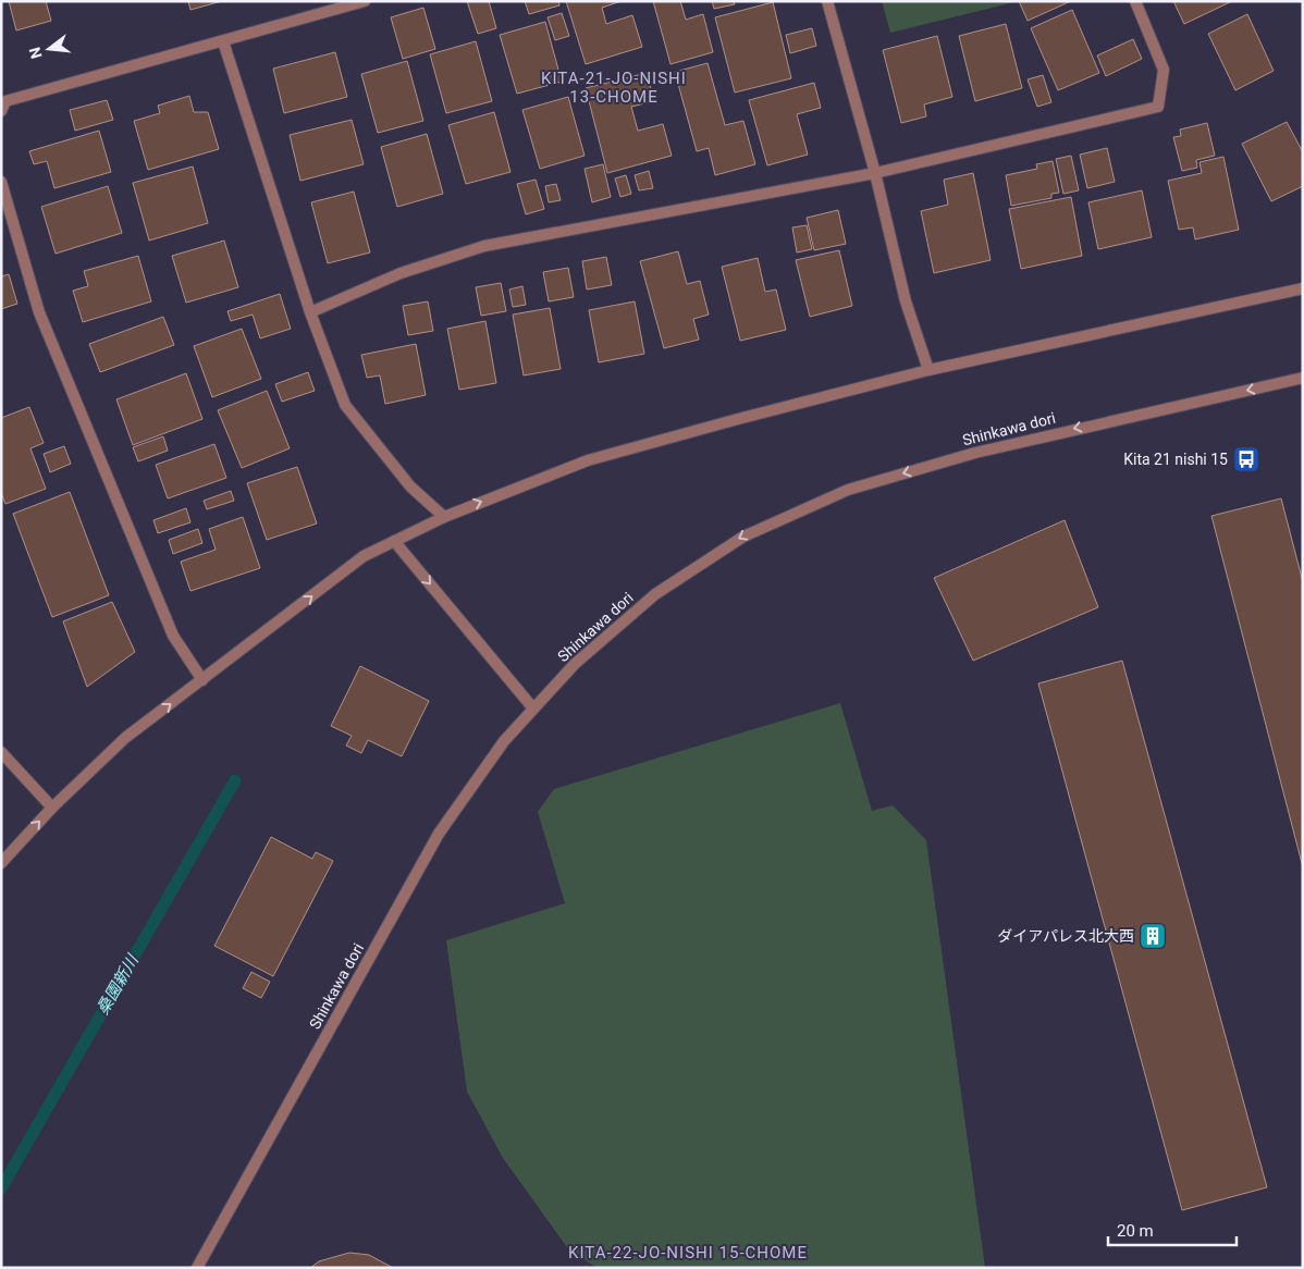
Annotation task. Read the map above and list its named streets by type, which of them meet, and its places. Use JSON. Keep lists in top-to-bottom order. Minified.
{"streets":{"street":["Shinkawa dori"]},"districts":["KITA-21-JO-NISHI 13-CHOME","KITA-22-JO-NISHI 15-CHOME"],"water":["桑園新川"],"places":{"bus stop":["Kita 21 nishi 15"],"building":["ダイアパレス北大西"]},"scale_bar":"20 m","north":"left"}
